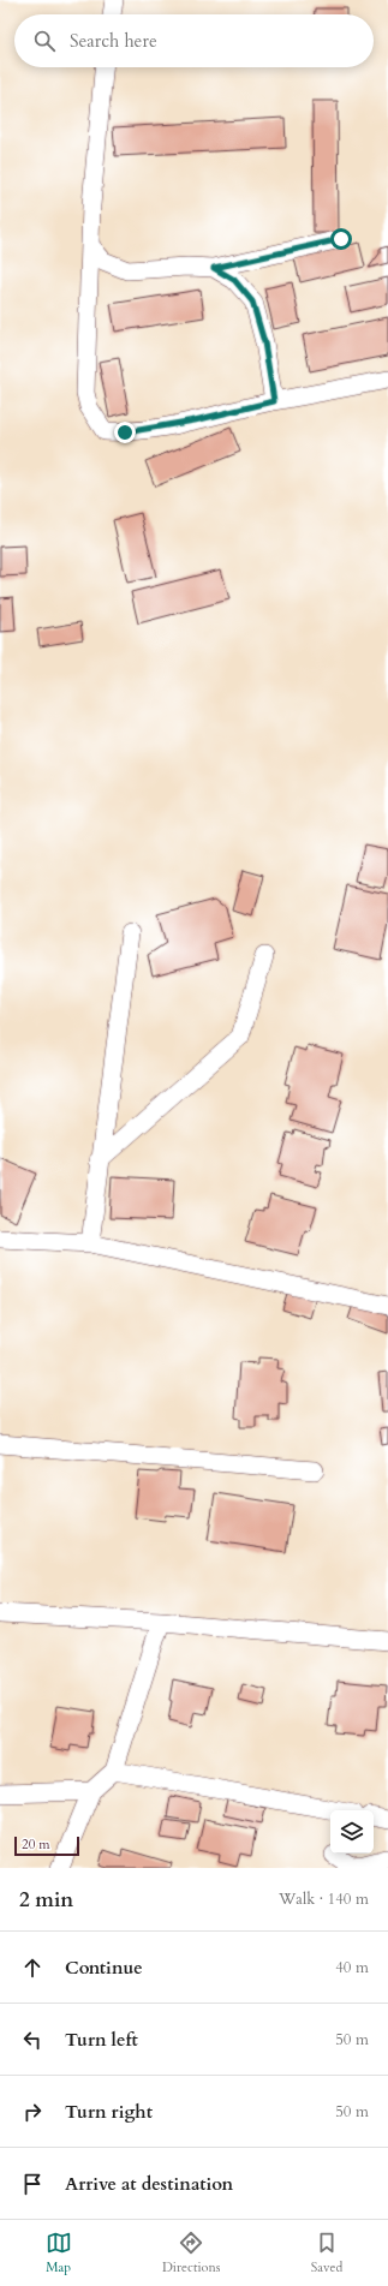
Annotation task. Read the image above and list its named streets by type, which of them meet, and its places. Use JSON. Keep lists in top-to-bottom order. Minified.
{"scale_bar":"20 m","page":{"search":"Search here","scale":"20 m","heading":["2 min","Walk · 140 m"],"list":[["Continue","40 m"],["Turn left","50 m"],["Turn right","50 m"],"Arrive at destination"],"nav":["Map","Directions","Saved"]}}
